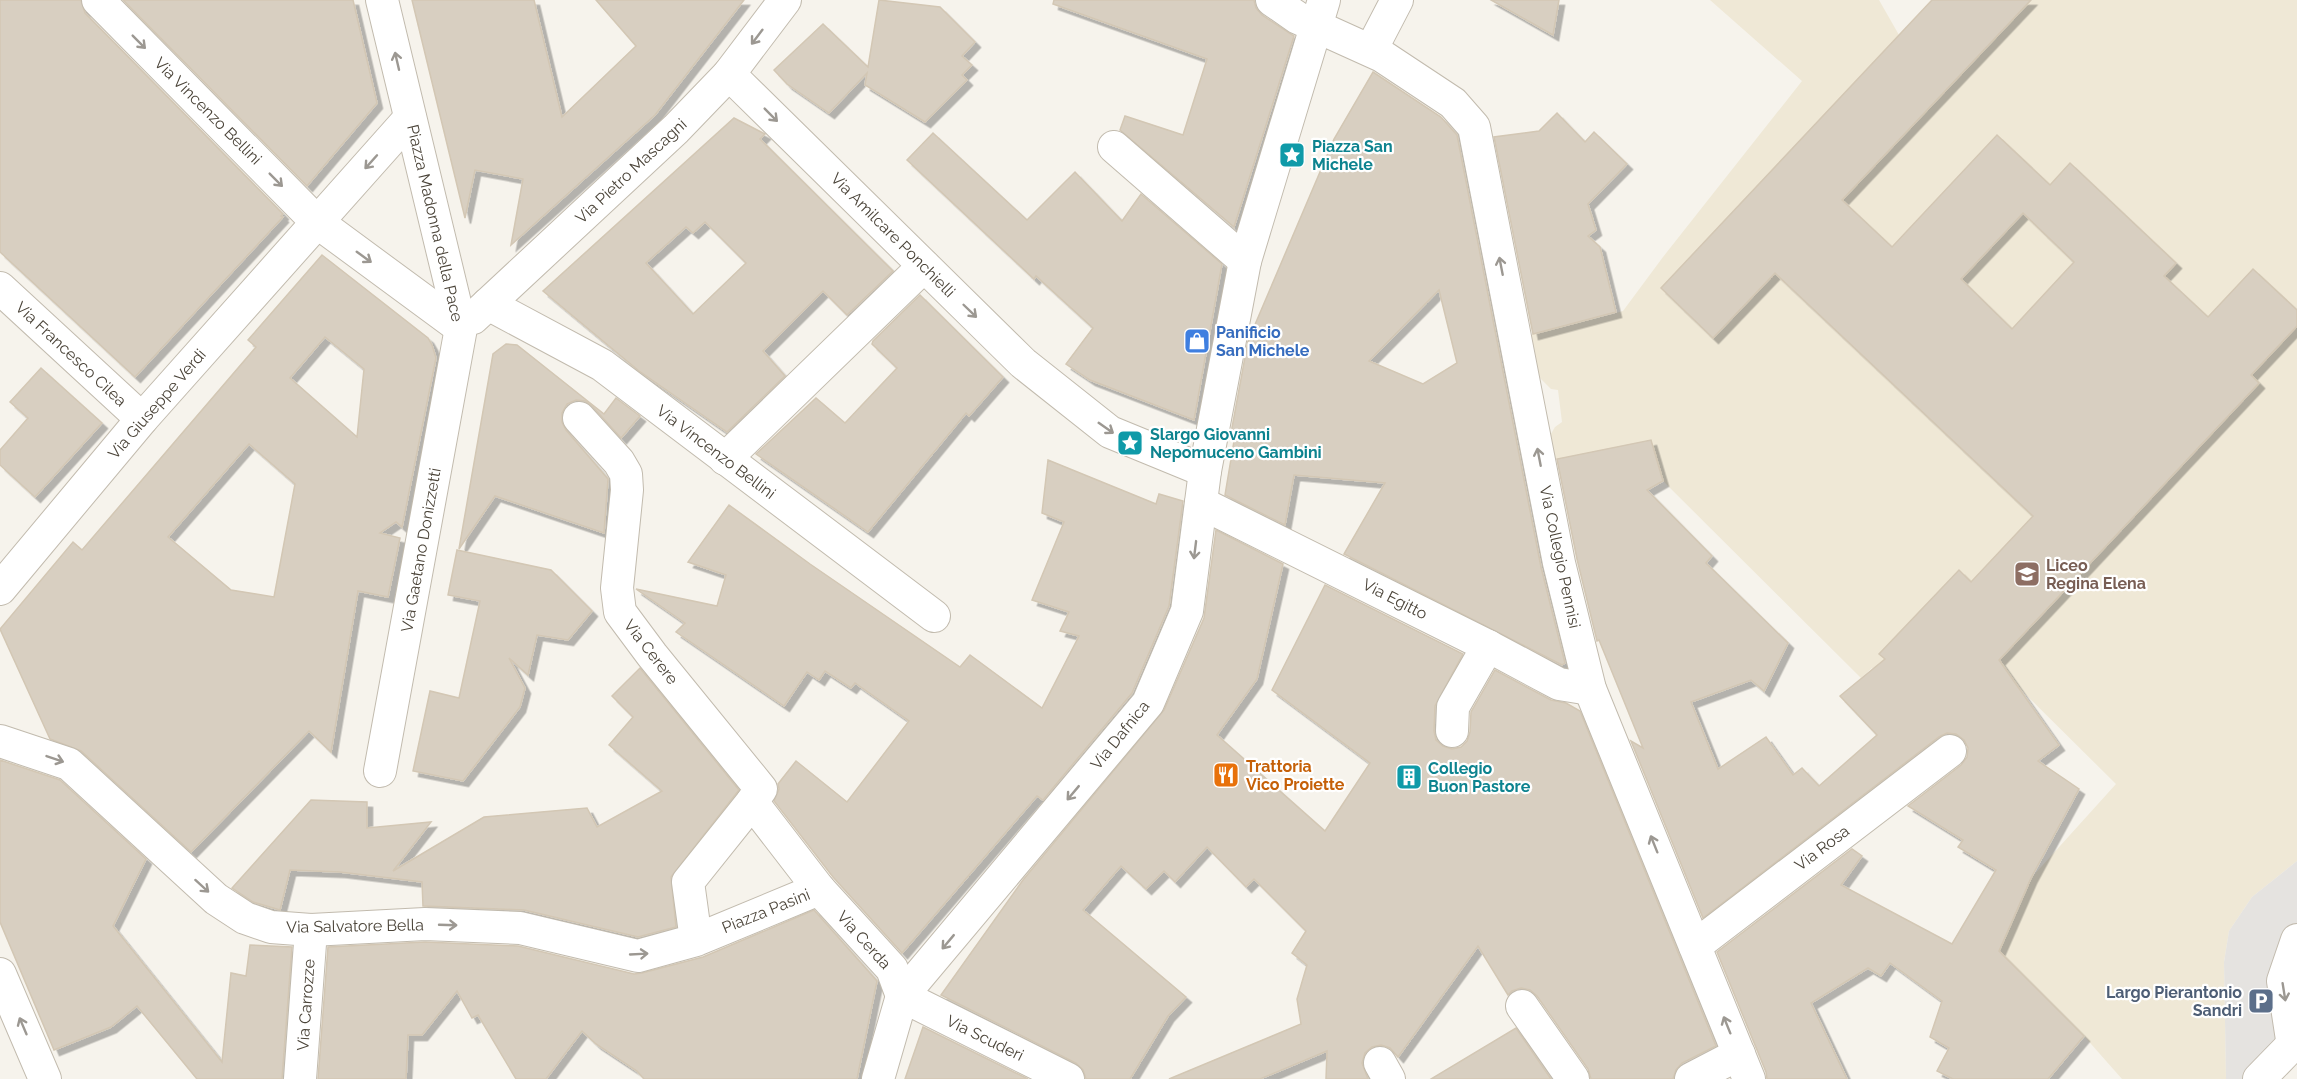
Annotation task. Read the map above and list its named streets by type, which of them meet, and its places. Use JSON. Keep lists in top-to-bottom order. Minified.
{"streets":{"street":["Via Vincenzo Bellini","Via Pietro Mascagni","Piazza Madonna della Pace","Via Amilcare Ponchielli","Via Francesco Cilea","Via Giuseppe Verdi","Via Gaetano Donizzetti","Via Collegio Pennisi","Via Egitto","Via Cerere","Via Dafnica","Via Rosa","Piazza Pasini","Via Salvatore Bella","Via Cerda","Via Carrozze","Via Scuderi"]},"crossings":[["Via Vincenzo Bellini","Via Pietro Mascagni"],["Via Vincenzo Bellini","Piazza Madonna della Pace"],["Via Vincenzo Bellini","Via Giuseppe Verdi"],["Via Pietro Mascagni","Piazza Madonna della Pace"],["Via Pietro Mascagni","Via Amilcare Ponchielli"],["Via Pietro Mascagni","Via Gaetano Donizzetti"],["Piazza Madonna della Pace","Via Giuseppe Verdi"],["Piazza Madonna della Pace","Via Gaetano Donizzetti"],["Via Amilcare Ponchielli","Via Dafnica"],["Via Francesco Cilea","Via Giuseppe Verdi"],["Via Collegio Pennisi","Via Egitto"],["Via Collegio Pennisi","Via Dafnica"],["Via Collegio Pennisi","Via Rosa"],["Via Egitto","Via Dafnica"],["Via Cerere","Piazza Pasini"],["Via Dafnica","Via Cerda"],["Via Dafnica","Via Scuderi"],["Piazza Pasini","Via Salvatore Bella"],["Piazza Pasini","Via Cerda"],["Via Salvatore Bella","Via Carrozze"],["Via Cerda","Via Scuderi"]],"one_way":["Via Vincenzo Bellini","Via Amilcare Ponchielli","Via Collegio Pennisi","Via Dafnica","Via Salvatore Bella"],"places":{"place":["Piazza San Michele","Slargo Giovanni Nepomuceno Gambini"],"shop":["Panificio San Michele"],"school or university":["Liceo Regina Elena"],"restaurant":["Trattoria Vico Proiette"],"building":["Collegio Buon Pastore"],"parking":["Largo Pierantonio Sandri"]}}
